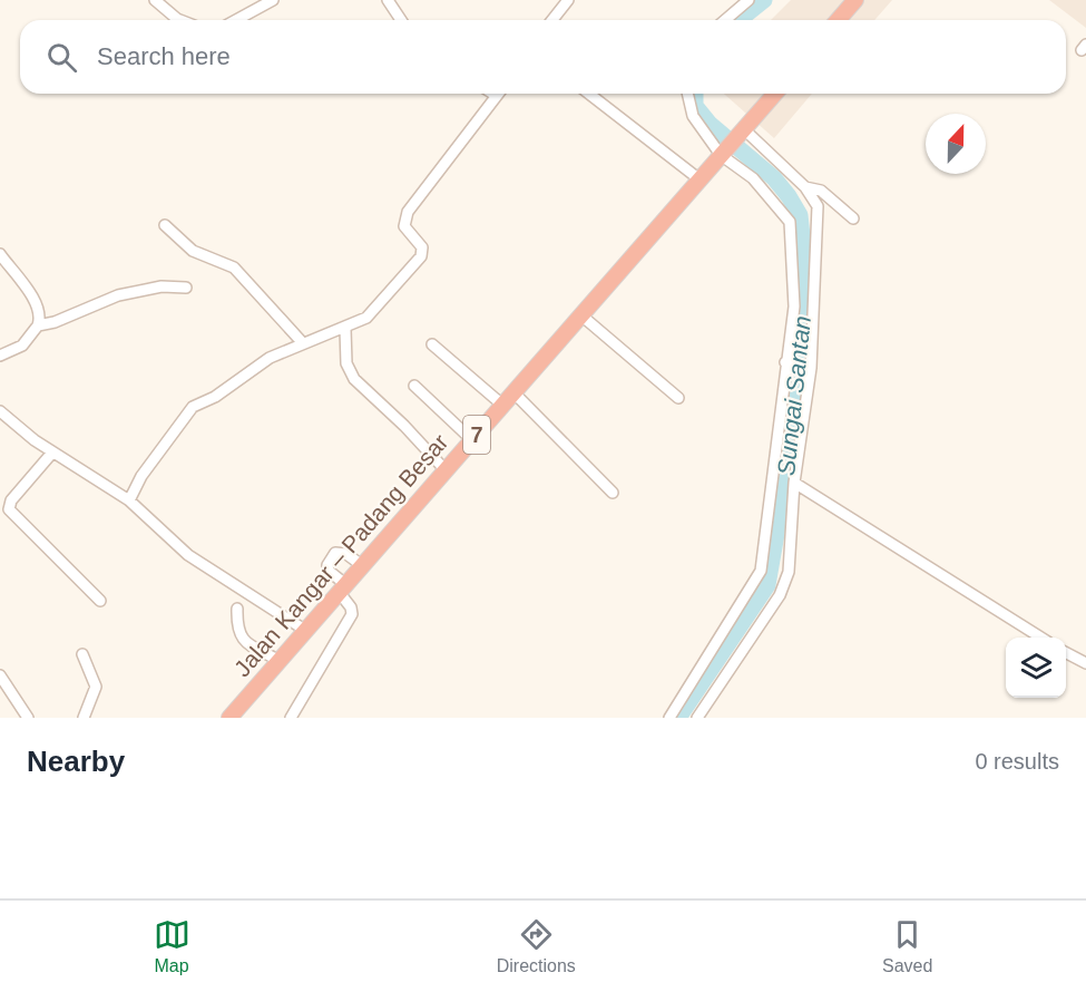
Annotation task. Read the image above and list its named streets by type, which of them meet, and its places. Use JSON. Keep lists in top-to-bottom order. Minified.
{"streets":{"highway":["7","Jalan Kangar – Padang Besar"]},"crossings":[["7","Jalan Kangar – Padang Besar"]],"water":["Sungai Santan"],"north":"top","page":{"search":"Search here","heading":["Nearby","0 results"],"nav":["Map","Directions","Saved"]}}
